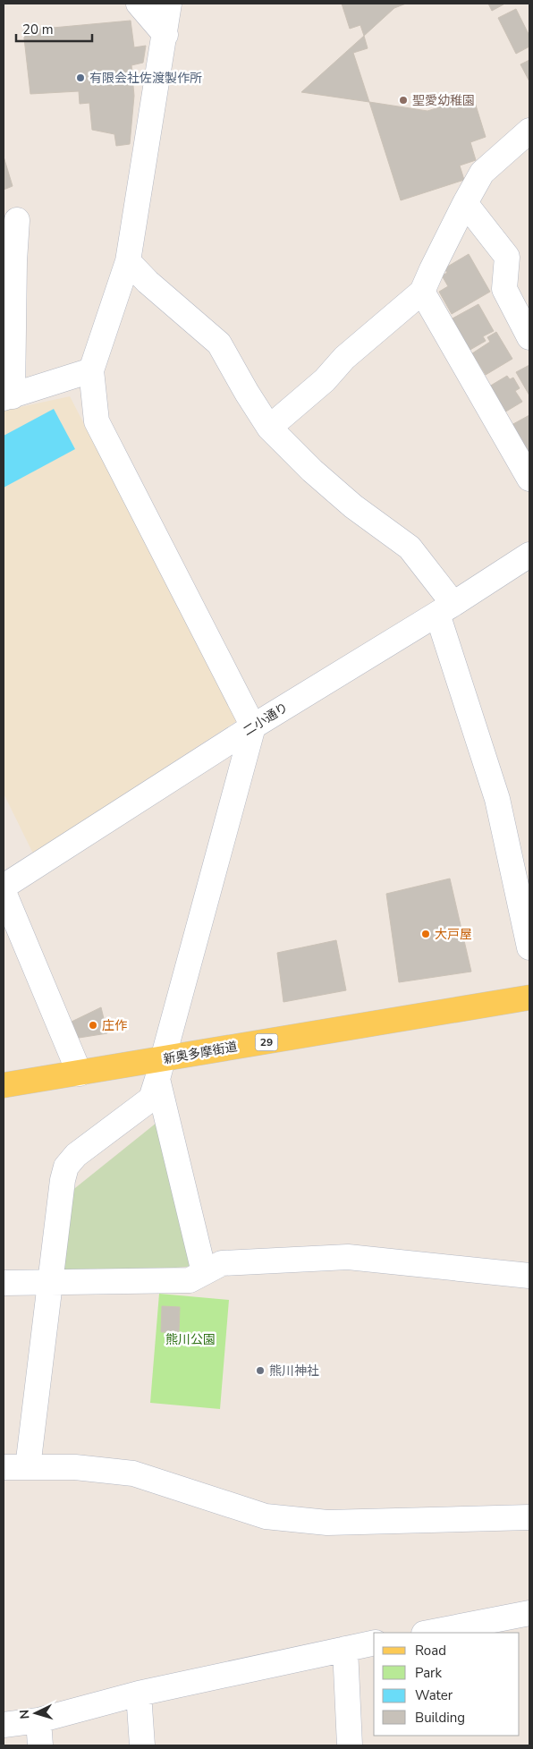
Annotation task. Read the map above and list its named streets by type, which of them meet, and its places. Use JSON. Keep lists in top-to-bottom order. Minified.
{"streets":{"main road":["29","新奥多摩街道"],"street":["二小通り"]},"parks":["熊川公園"],"places":["有限会社佐渡製作所","聖愛幼稚園","大戸屋","庄作","熊川神社"],"legend":["Road","Park","Water","Building"],"scale_bar":"20 m","north":"left"}
